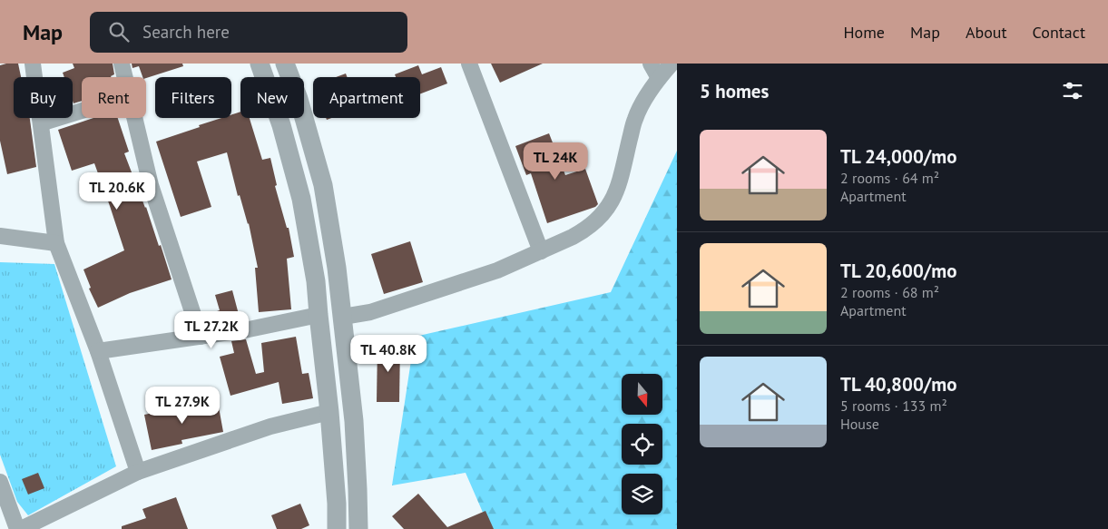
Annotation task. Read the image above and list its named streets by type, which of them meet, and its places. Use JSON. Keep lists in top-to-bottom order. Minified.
{"north":"bottom","page":{"header":"Map","search":"Search here","nav":["Home","Map","About","Contact"],"heading":"5 homes","chip":["Buy","Rent","Filters","New","Apartment"],"list":[{"name":"TL 24,000/mo","note":"2 rooms · 64 m² · Apartment"},{"name":"TL 20,600/mo","note":"2 rooms · 68 m² · Apartment"},{"name":"TL 40,800/mo","note":"5 rooms · 133 m² · House"}],"price":["TL 24K","TL 20.6K","TL 27.2K","TL 40.8K","TL 27.9K"]}}
